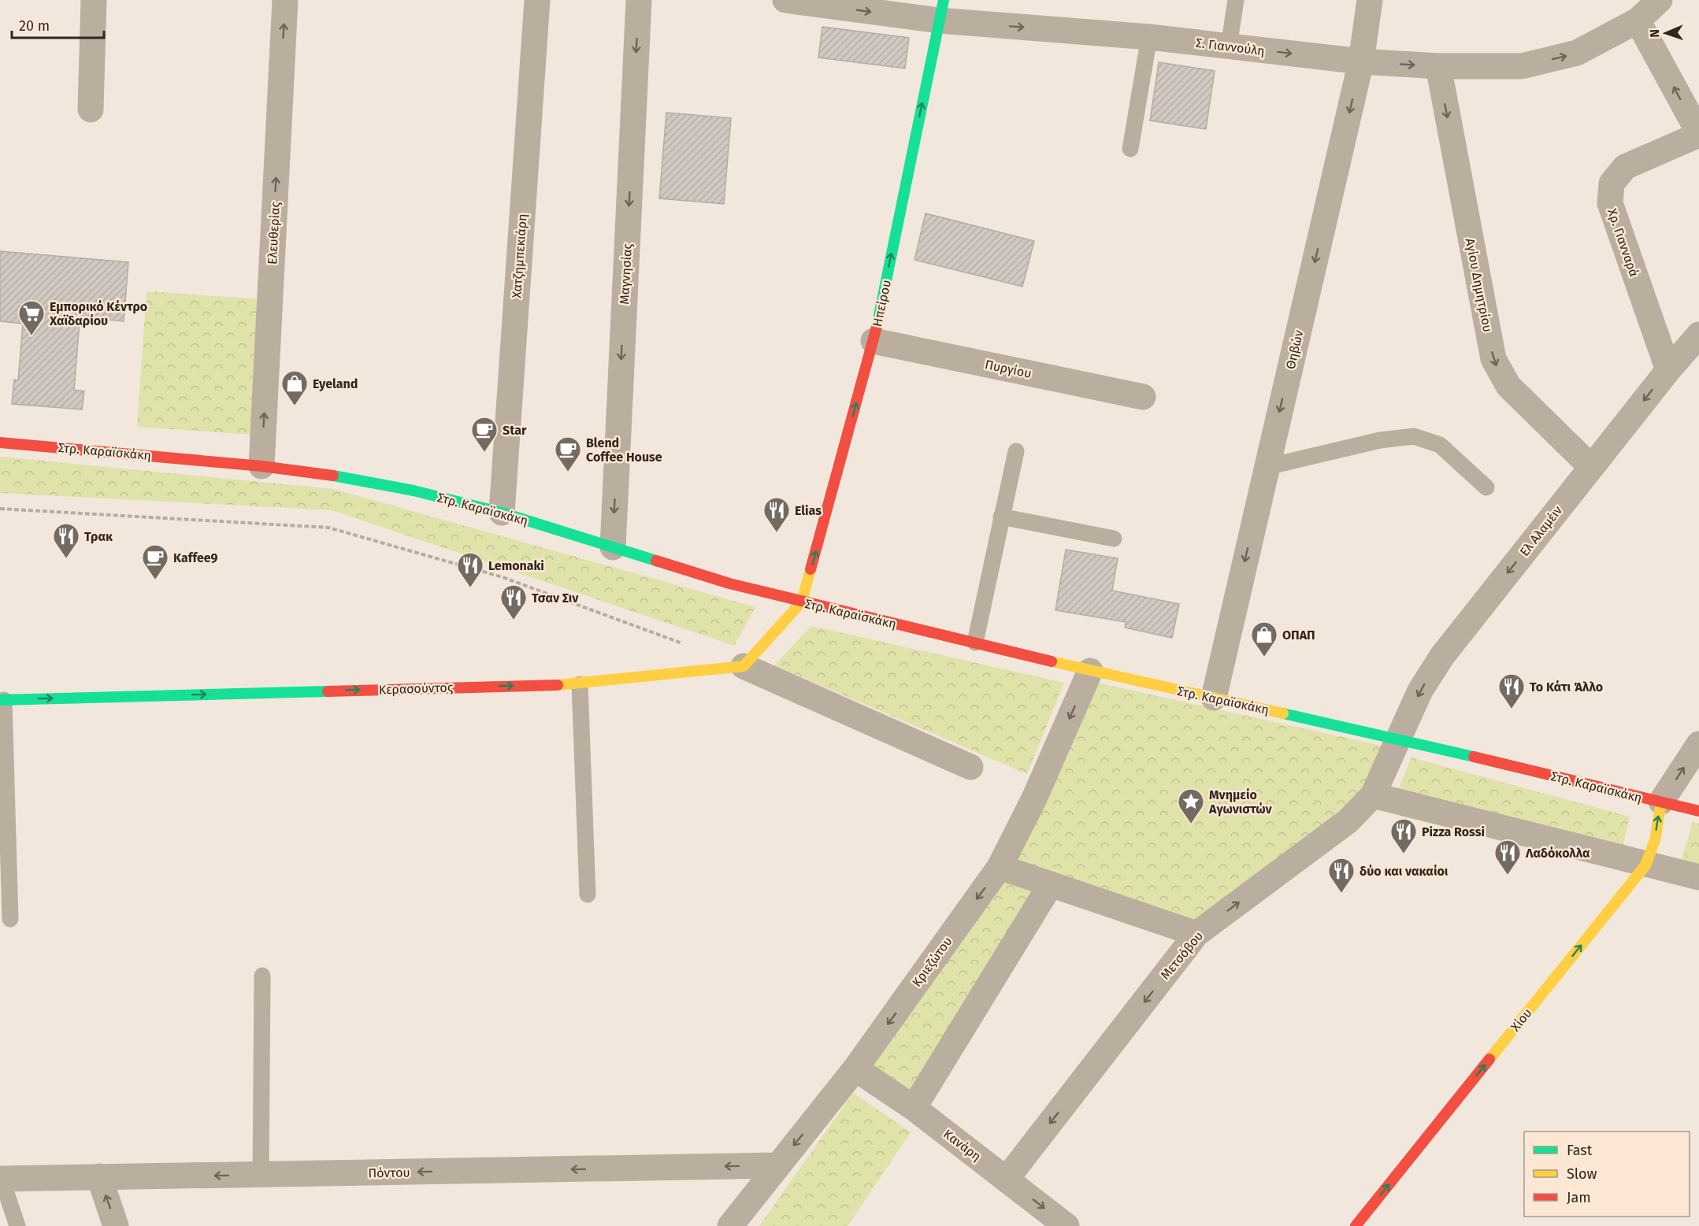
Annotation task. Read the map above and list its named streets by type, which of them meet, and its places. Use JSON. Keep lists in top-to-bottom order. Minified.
{"streets":{"street":["Σ. Γιαννούλη","Ελευθερίας","Χρ. Γιανναρά","Χατζημπεκιάρη","Μαγνησίας","Αγίου Δημητρίου","Ηπείρου","Θηβών","Πυργίου","Στρ. Καραϊσκάκη","Ελ Αλαμέιν","Κερασούντος","Μετσόβου","Κριεζώτου","Χίου","Κανάρη","Πόντου"]},"crossings":[["Σ. Γιαννούλη","Αγίου Δημητρίου"],["Σ. Γιαννούλη","Ηπείρου"],["Σ. Γιαννούλη","Θηβών"],["Ελευθερίας","Στρ. Καραϊσκάκη"],["Χρ. Γιανναρά","Ελ Αλαμέιν"],["Χατζημπεκιάρη","Στρ. Καραϊσκάκη"],["Μαγνησίας","Στρ. Καραϊσκάκη"],["Αγίου Δημητρίου","Ελ Αλαμέιν"],["Ηπείρου","Πυργίου"],["Ηπείρου","Στρ. Καραϊσκάκη"],["Θηβών","Στρ. Καραϊσκάκη"],["Στρ. Καραϊσκάκη","Ελ Αλαμέιν"],["Στρ. Καραϊσκάκη","Μετσόβου"],["Στρ. Καραϊσκάκη","Κριεζώτου"],["Στρ. Καραϊσκάκη","Χίου"],["Ελ Αλαμέιν","Μετσόβου"],["Μετσόβου","Κανάρη"],["Κριεζώτου","Κανάρη"],["Κριεζώτου","Πόντου"]],"one_way":["Σ. Γιαννούλη","Ελευθερίας","Μαγνησίας","Αγίου Δημητρίου","Ηπείρου","Θηβών","Ελ Αλαμέιν","Κερασούντος","Χίου","Πόντου"],"places":{"supermarket":["Εμπορικό Κέντρο Χαϊδαρίου"],"shop":["Eyeland","ΟΠΑΠ"],"cafe":["Star","Blend Coffee House","Kaffee9"],"restaurant":["Elias","Τρακ","Lemonaki","Τσαν Σιν","Το Κάτι Άλλο","Pizza Rossi","Λαδόκολλα","δύο και νακαίοι"],"place":["Μνημείο Αγωνιστών"]},"legend":["Fast","Slow","Jam"],"scale_bar":"20 m","north":"left"}
